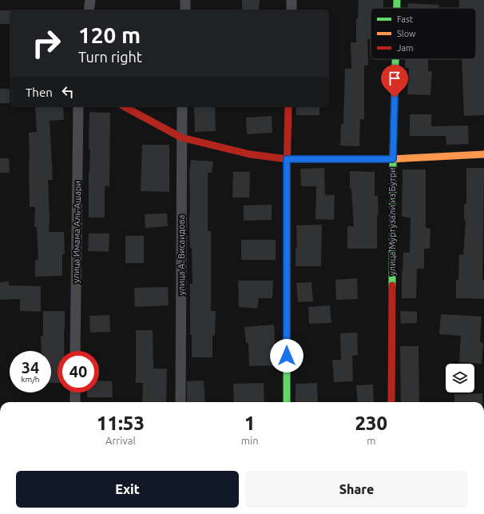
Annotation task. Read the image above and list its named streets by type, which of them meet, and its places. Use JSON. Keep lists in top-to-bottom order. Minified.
{"streets":{"street":["улица Муртузали из Бутри","улица Имама Аль-Ашари","улица А. Висаидова"]},"legend":["Fast","Slow","Jam"],"page":{"turn":["120 m","Turn right"],"then":"Then","speed":"34 km/h","limit":"40","eta":["11:53","Arrival","1","min","230","m"],"buttons":["Exit","Share"]}}
